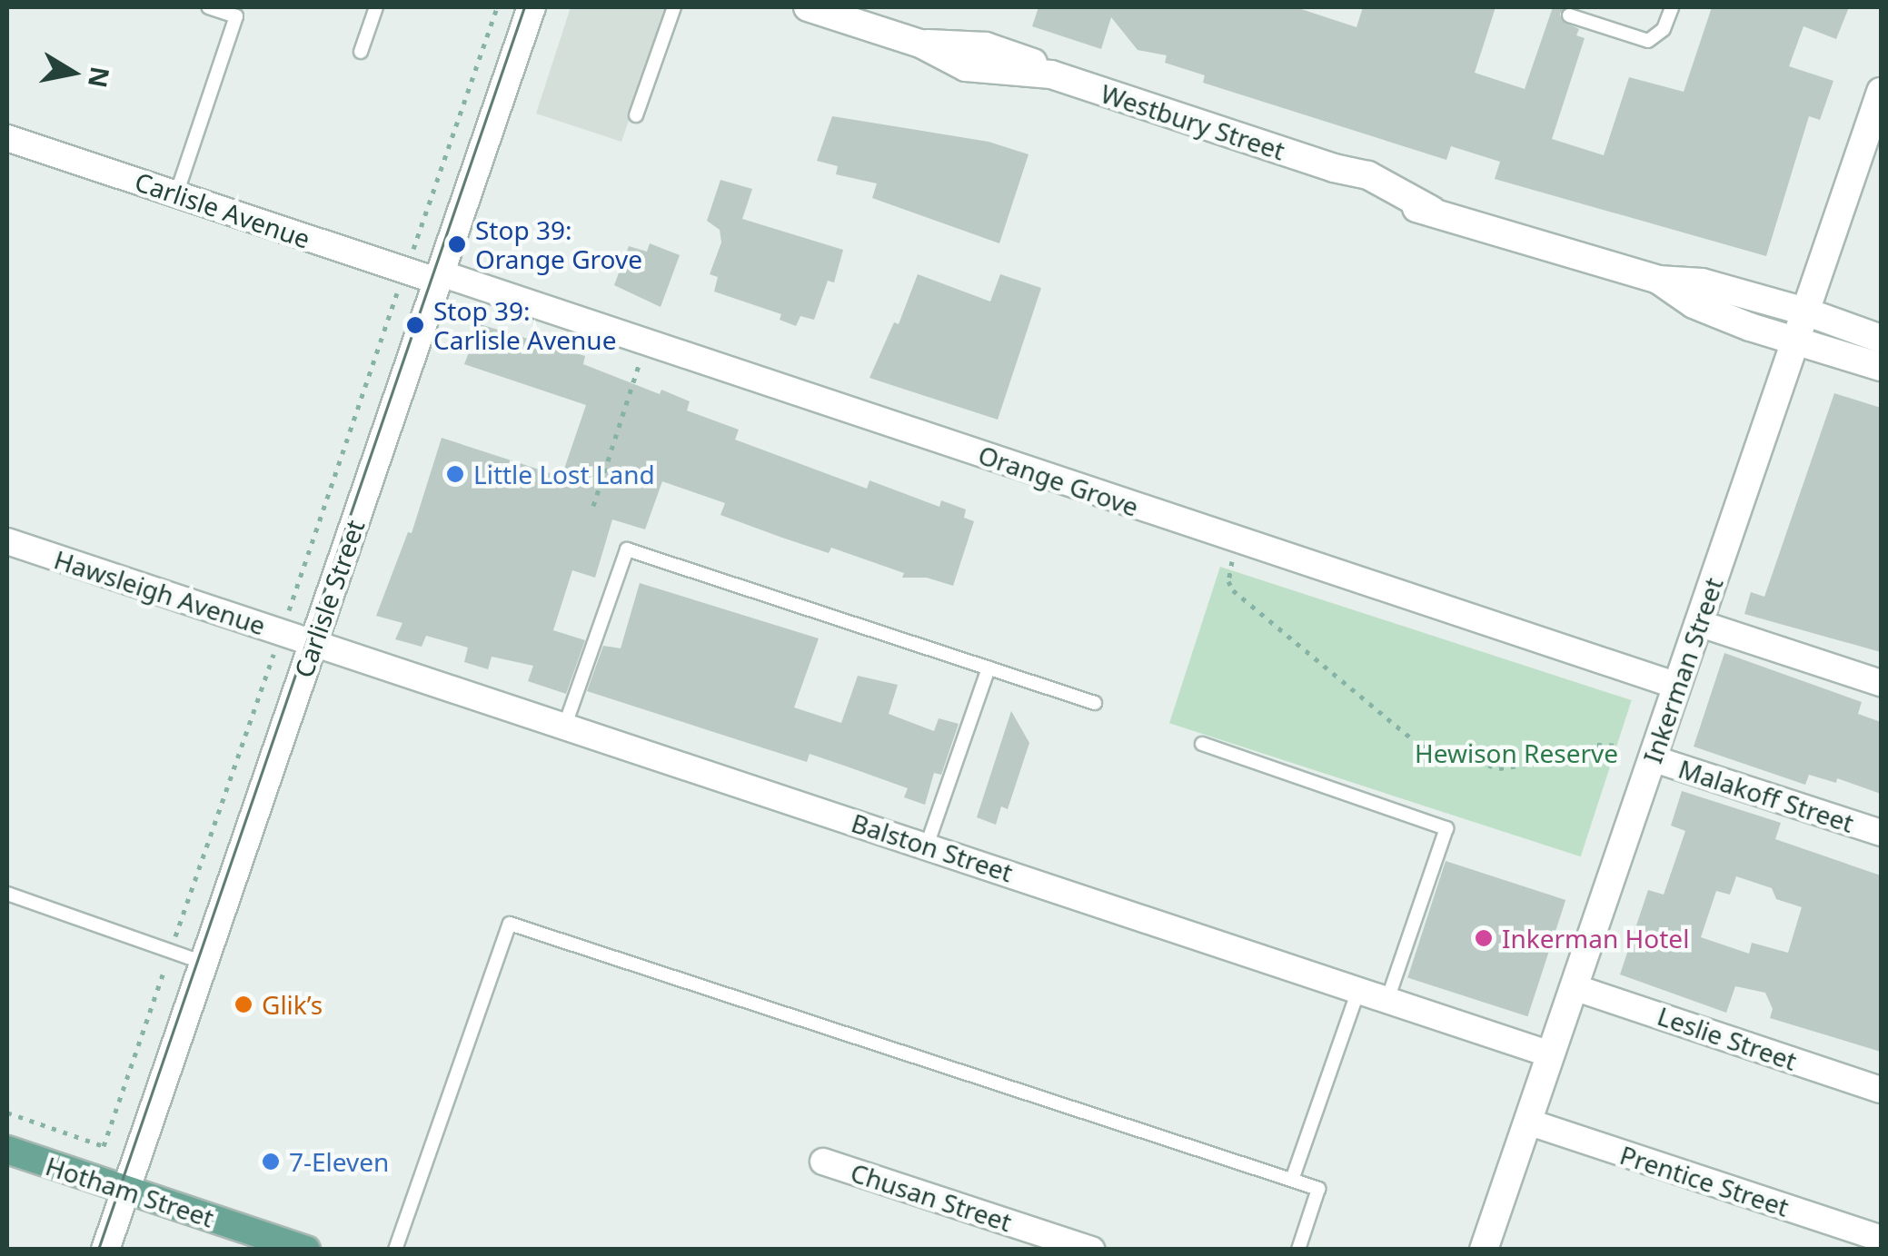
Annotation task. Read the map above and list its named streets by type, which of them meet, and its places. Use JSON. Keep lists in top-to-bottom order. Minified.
{"streets":{"main road":["Hotham Street"],"street":["Westbury Street","Carlisle Avenue","Orange Grove","Hawsleigh Avenue","Carlisle Street","Inkerman Street","Malakoff Street","Balston Street","Leslie Street","Prentice Street","Chusan Street"]},"crossings":[["Westbury Street","Inkerman Street"],["Carlisle Avenue","Orange Grove"],["Carlisle Avenue","Carlisle Street"],["Orange Grove","Carlisle Street"],["Orange Grove","Inkerman Street"],["Hawsleigh Avenue","Carlisle Street"],["Hawsleigh Avenue","Balston Street"],["Carlisle Street","Balston Street"],["Carlisle Street","Hotham Street"],["Inkerman Street","Malakoff Street"],["Inkerman Street","Balston Street"],["Inkerman Street","Leslie Street"],["Inkerman Street","Prentice Street"]],"parks":["Hewison Reserve"],"places":["Stop 39: Orange Grove","Stop 39: Carlisle Avenue","Little Lost Land","Inkerman Hotel","Glik’s","7-Eleven"],"north":"right"}
